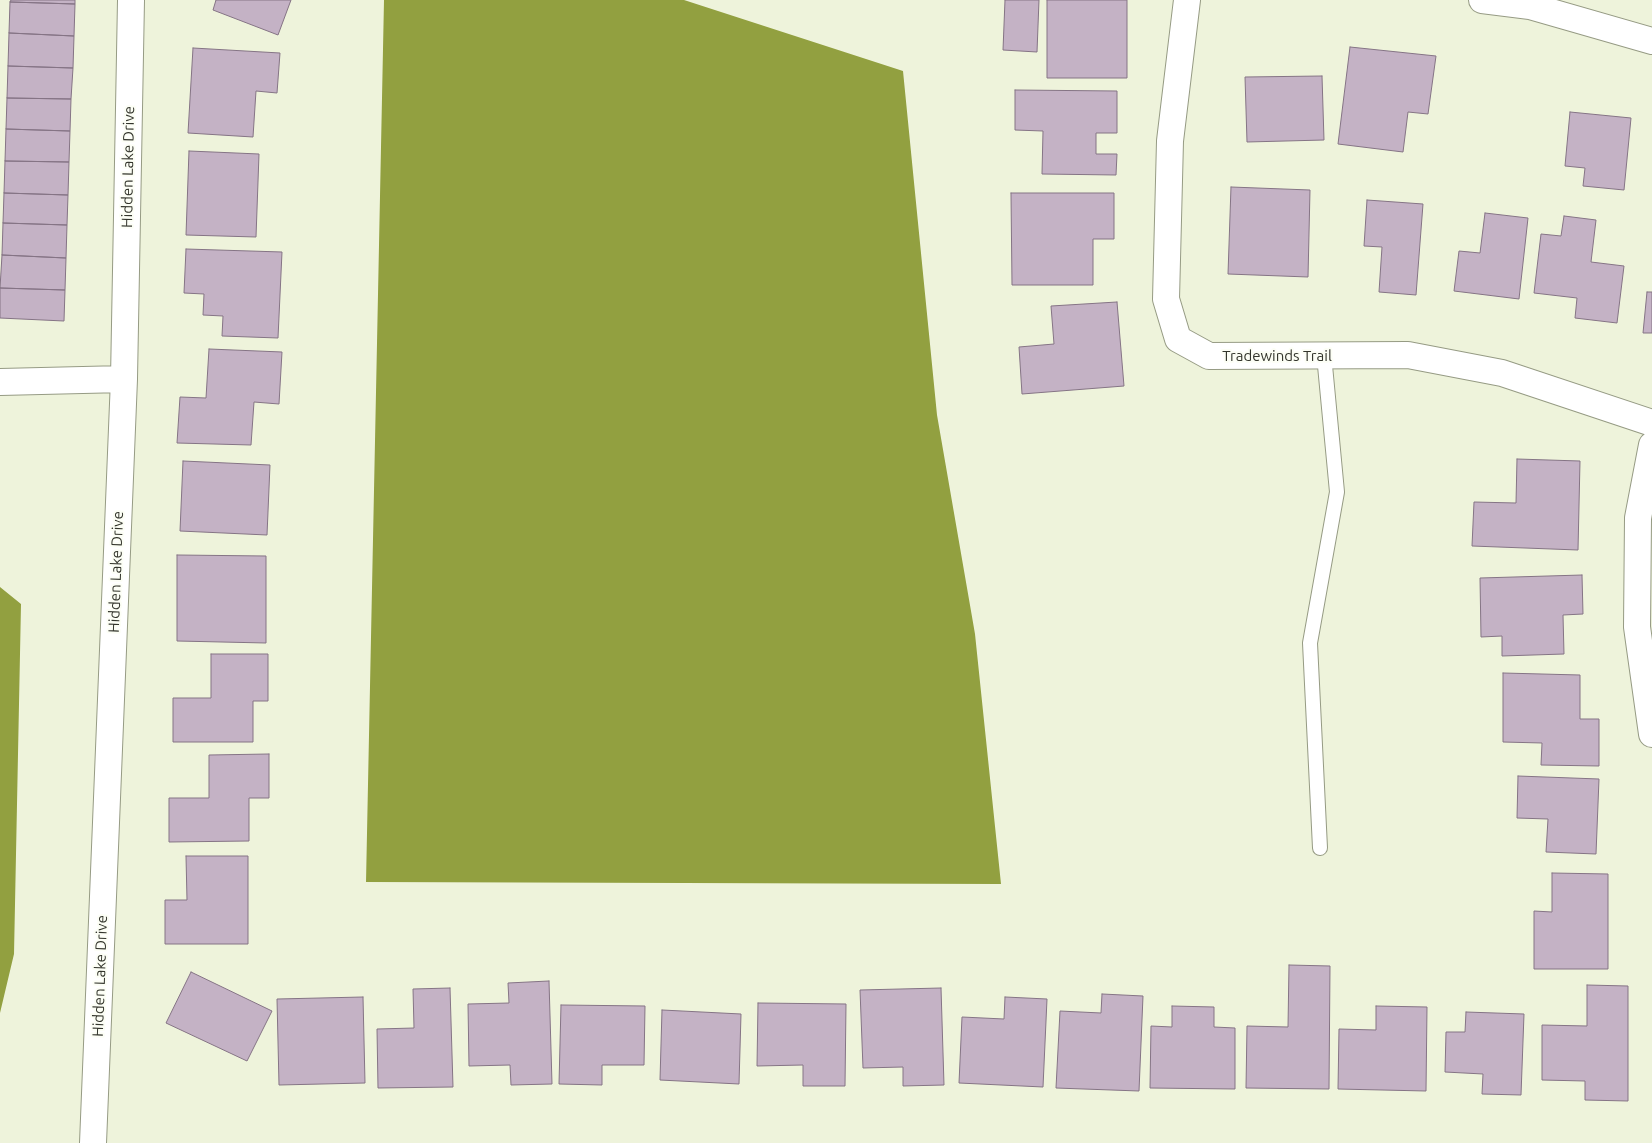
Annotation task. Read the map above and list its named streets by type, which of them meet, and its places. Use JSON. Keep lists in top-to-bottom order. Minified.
{"streets":{"street":["Hidden Lake Drive","Tradewinds Trail"]}}
